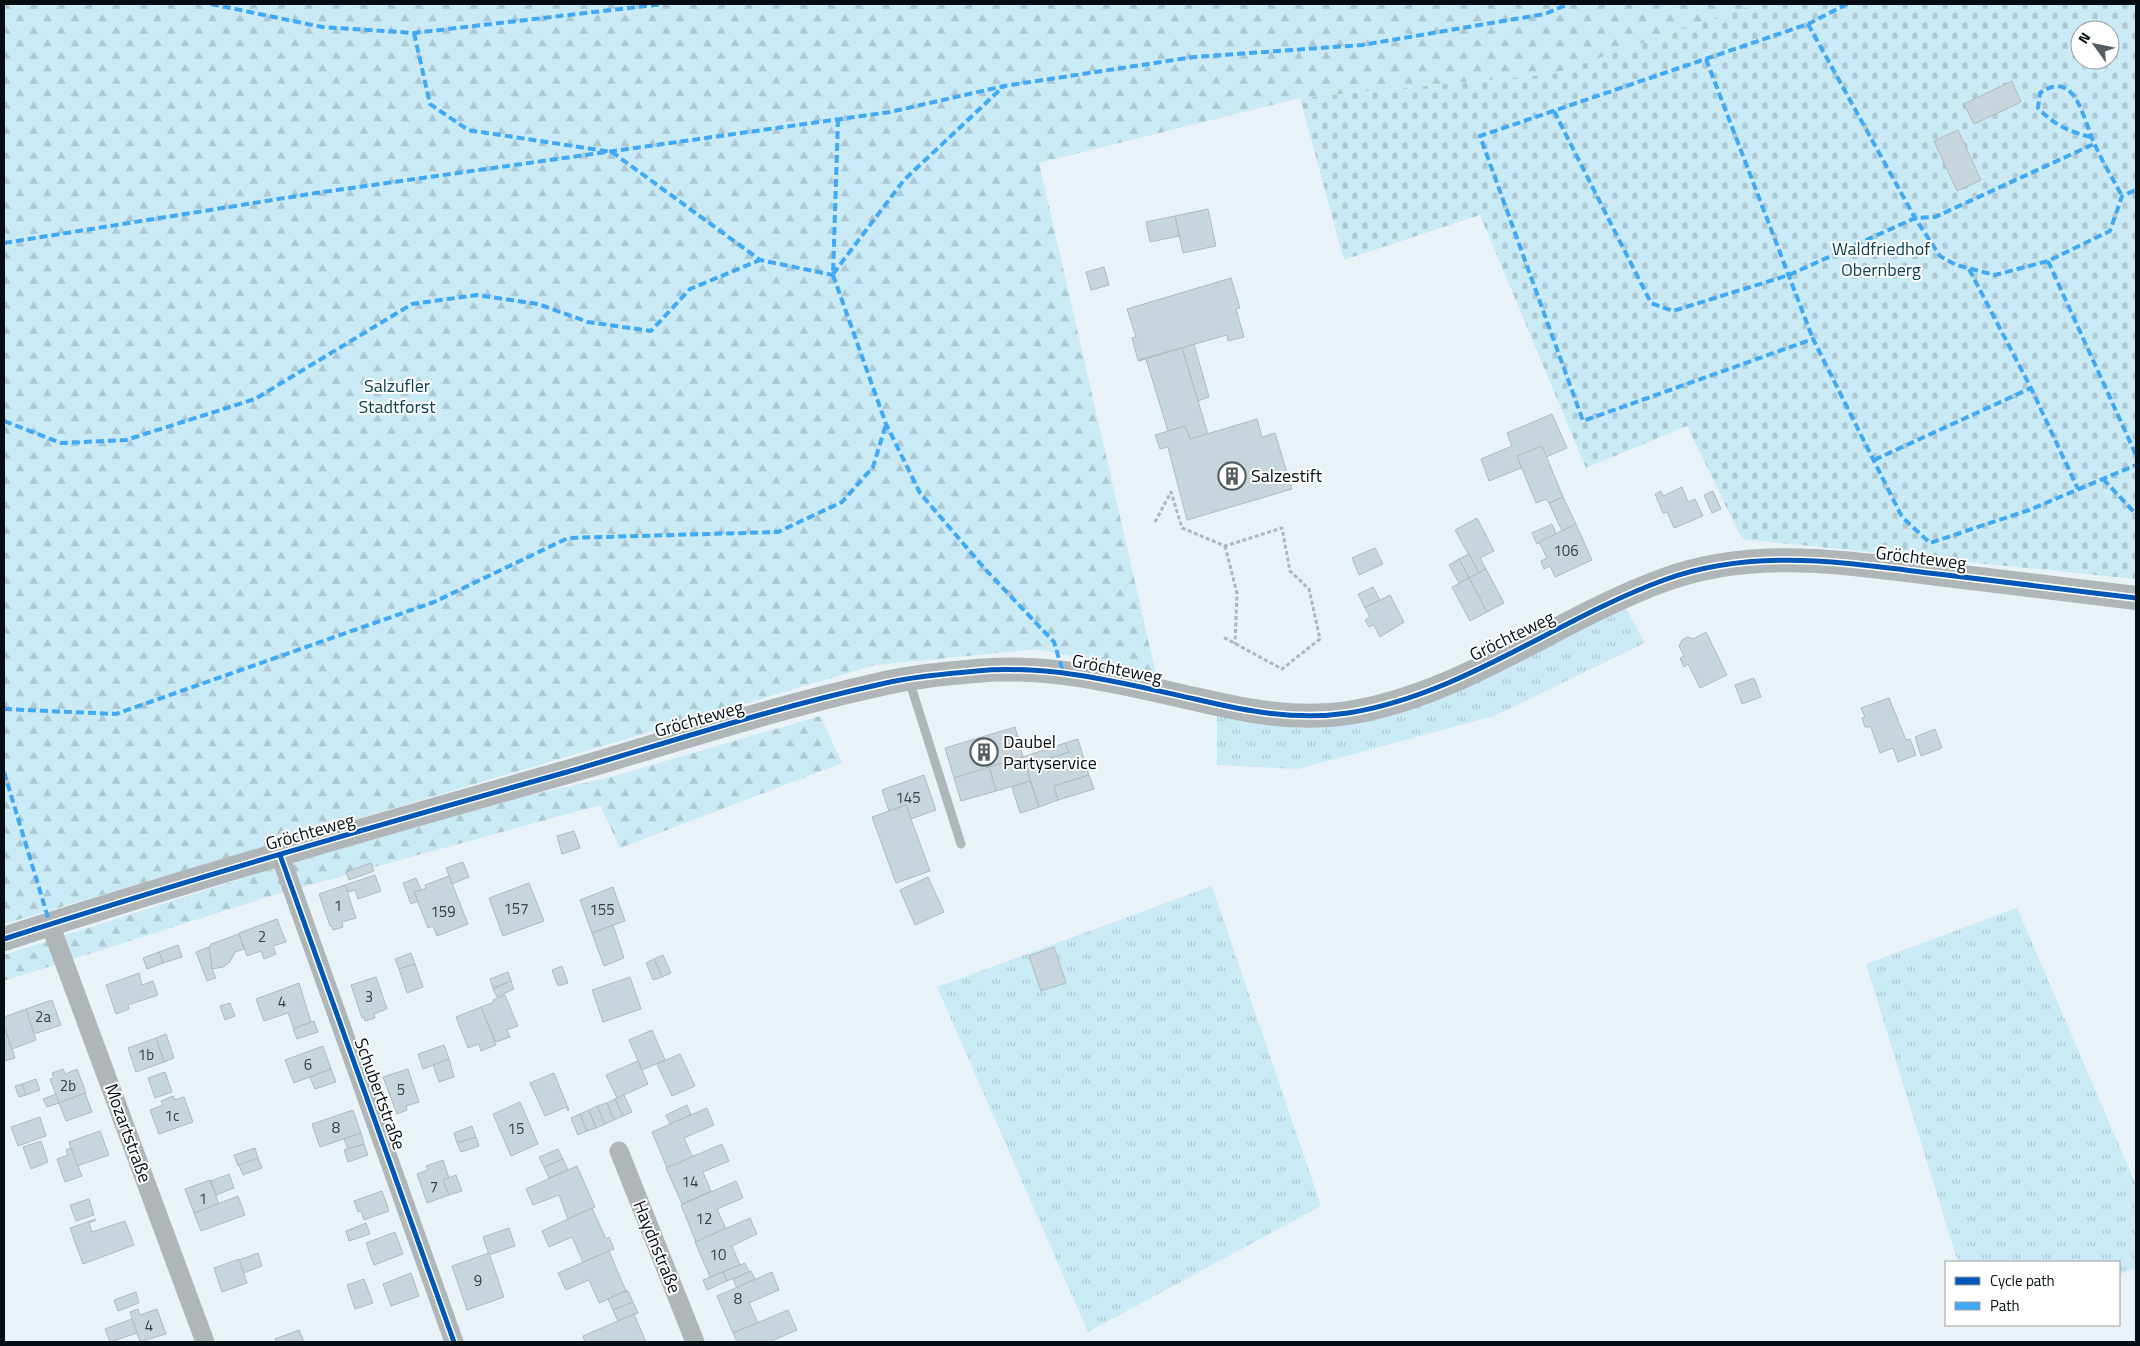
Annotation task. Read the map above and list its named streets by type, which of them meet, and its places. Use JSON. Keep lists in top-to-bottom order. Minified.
{"streets":{"street":["Gröchteweg","Schubertstraße","Mozartstraße","Haydnstraße"]},"crossings":[["Gröchteweg","Schubertstraße"],["Gröchteweg","Mozartstraße"]],"parks":["Waldfriedhof Obernberg","Salzufler Stadtforst"],"places":{"building":["Salzestift","Daubel Partyservice"]},"house_numbers":["106","145","1","157","155","159","2","3","4","2a","1b","6","2b","5","1c","8","15","14","7","1","12","10","9","8","4"],"legend":["Cycle path","Path"],"north":"top left"}
